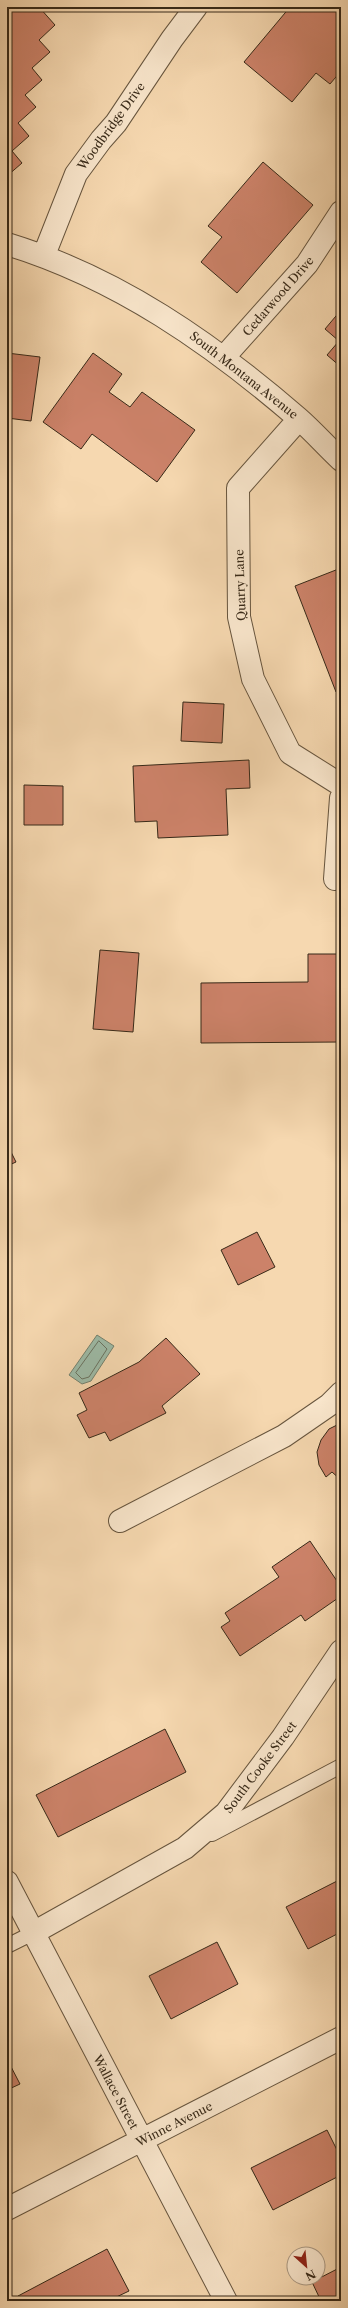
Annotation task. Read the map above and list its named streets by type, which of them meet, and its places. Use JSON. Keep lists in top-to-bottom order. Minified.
{"streets":{"street":["Woodbridge Drive","Cedarwood Drive","South Montana Avenue","Quarry Lane","South Cooke Street","Wallace Street","Winne Avenue"]},"crossings":[["Woodbridge Drive","South Montana Avenue"],["Cedarwood Drive","South Montana Avenue"],["South Montana Avenue","Quarry Lane"],["South Cooke Street","Wallace Street"],["Wallace Street","Winne Avenue"]],"north":"bottom right"}
